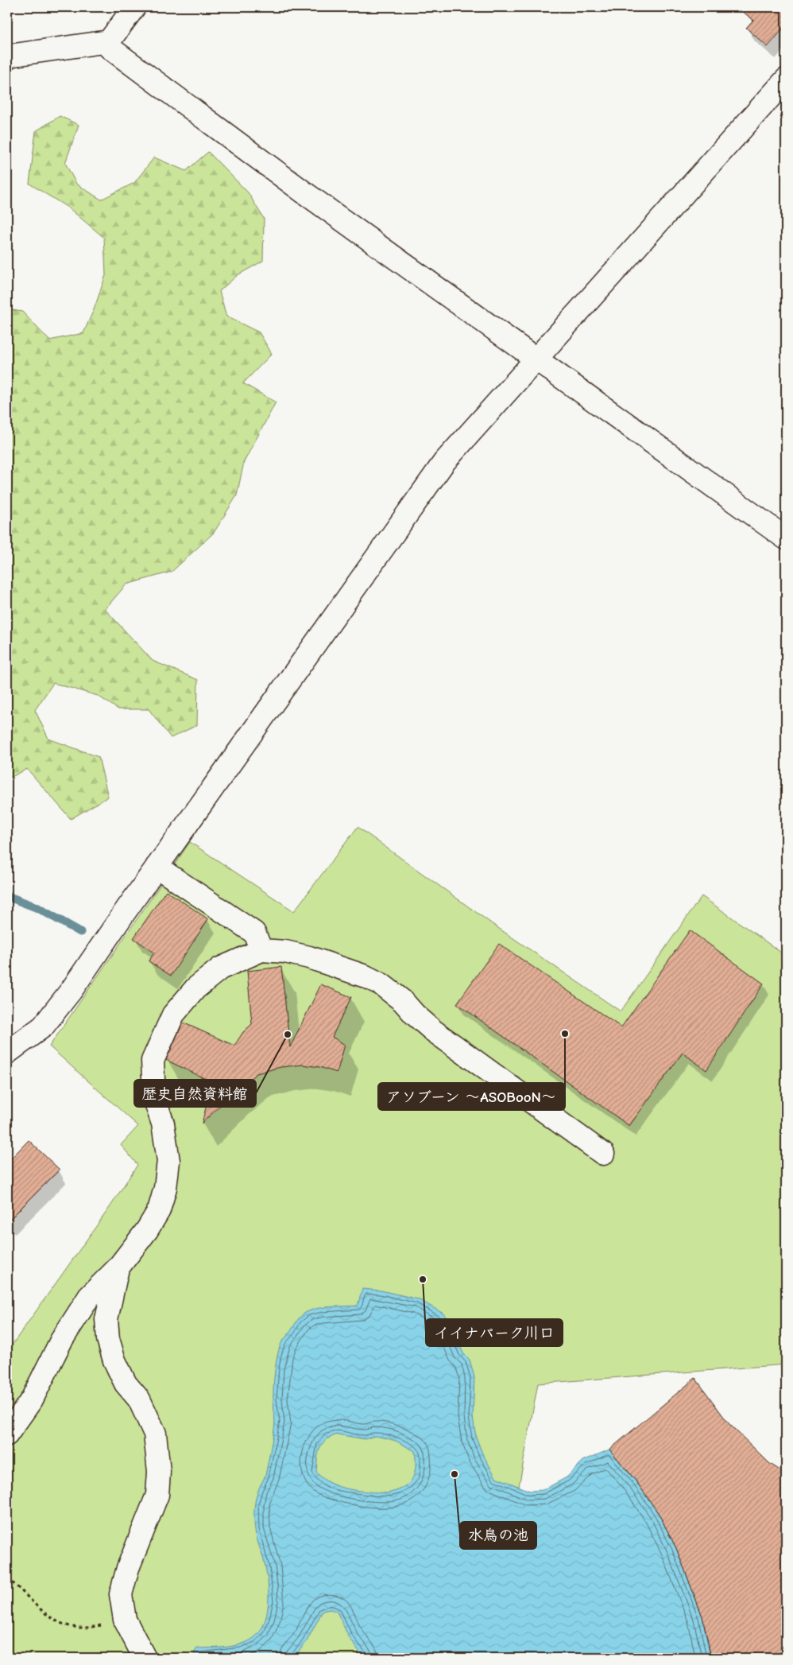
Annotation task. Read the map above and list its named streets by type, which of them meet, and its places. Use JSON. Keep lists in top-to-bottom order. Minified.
{"places":["アソブーン ～ASOBooN～","歴史自然資料館","イイナパーク川口","水鳥の池"]}
